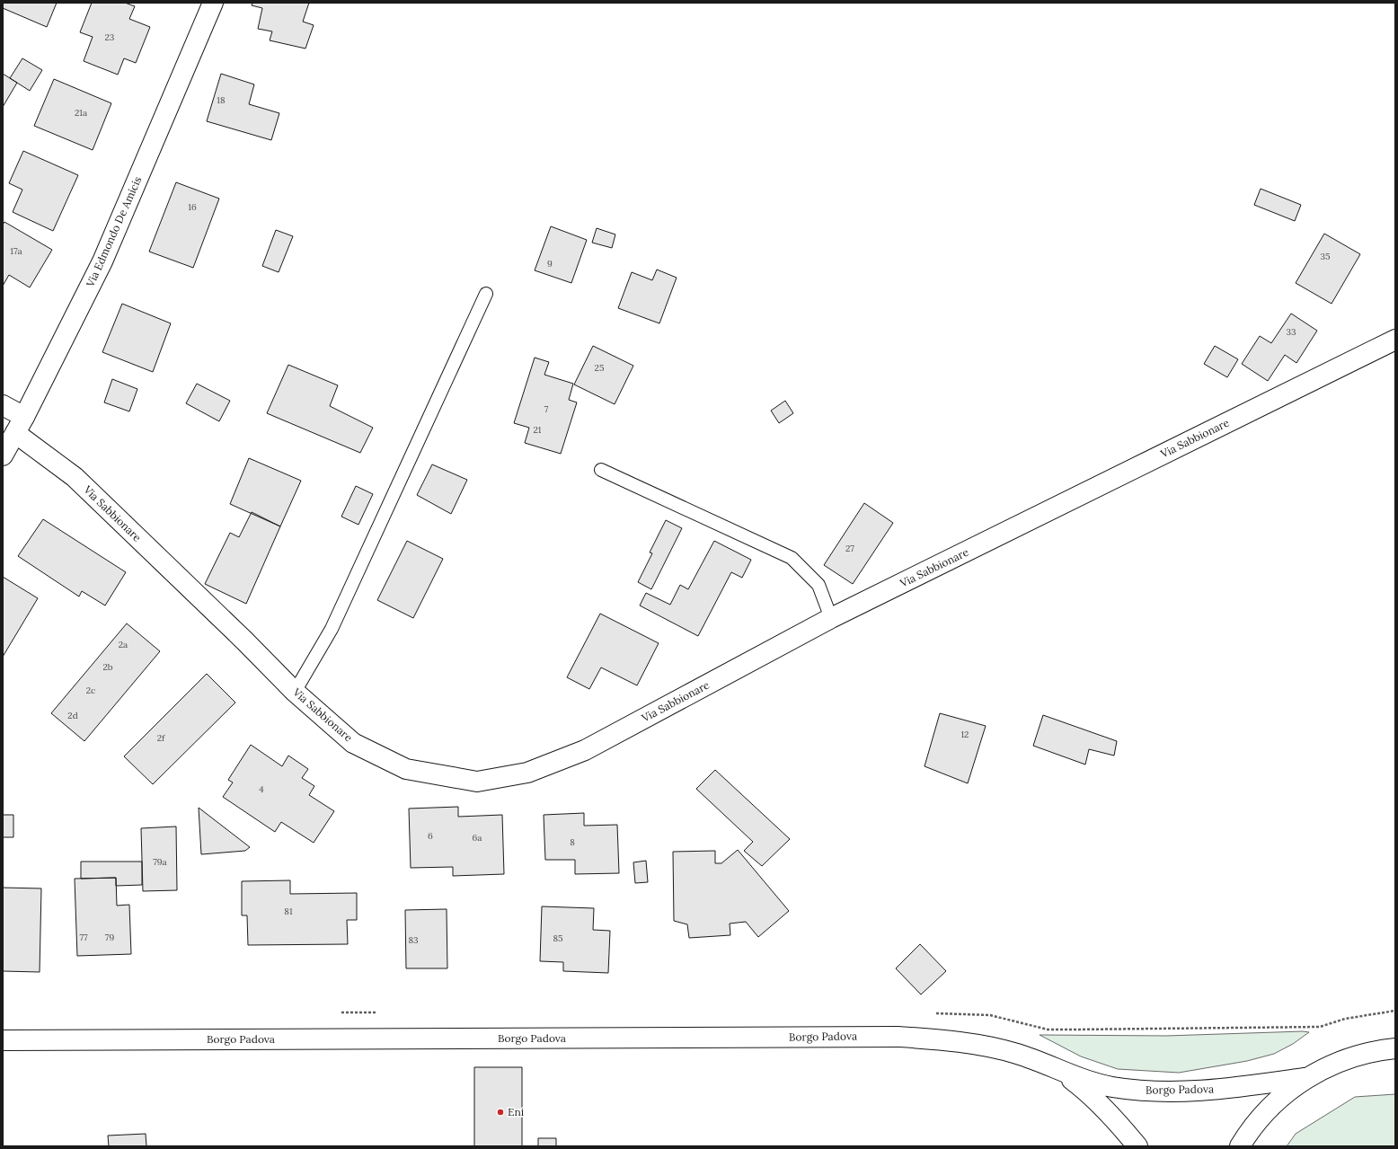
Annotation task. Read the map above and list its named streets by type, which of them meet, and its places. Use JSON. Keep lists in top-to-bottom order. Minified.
{"streets":{"street":["Via Edmondo De Amicis","Via Sabbionare","Borgo Padova"]},"crossings":[["Via Edmondo De Amicis","Via Sabbionare"]],"places":["Eni"],"house_numbers":["23","18","21a","16","17a","35","9","33","25","7","21","27","2a","2b","2c","2d","12","2f","4","6","6a","8","79a","81","77","79","85","83"]}
